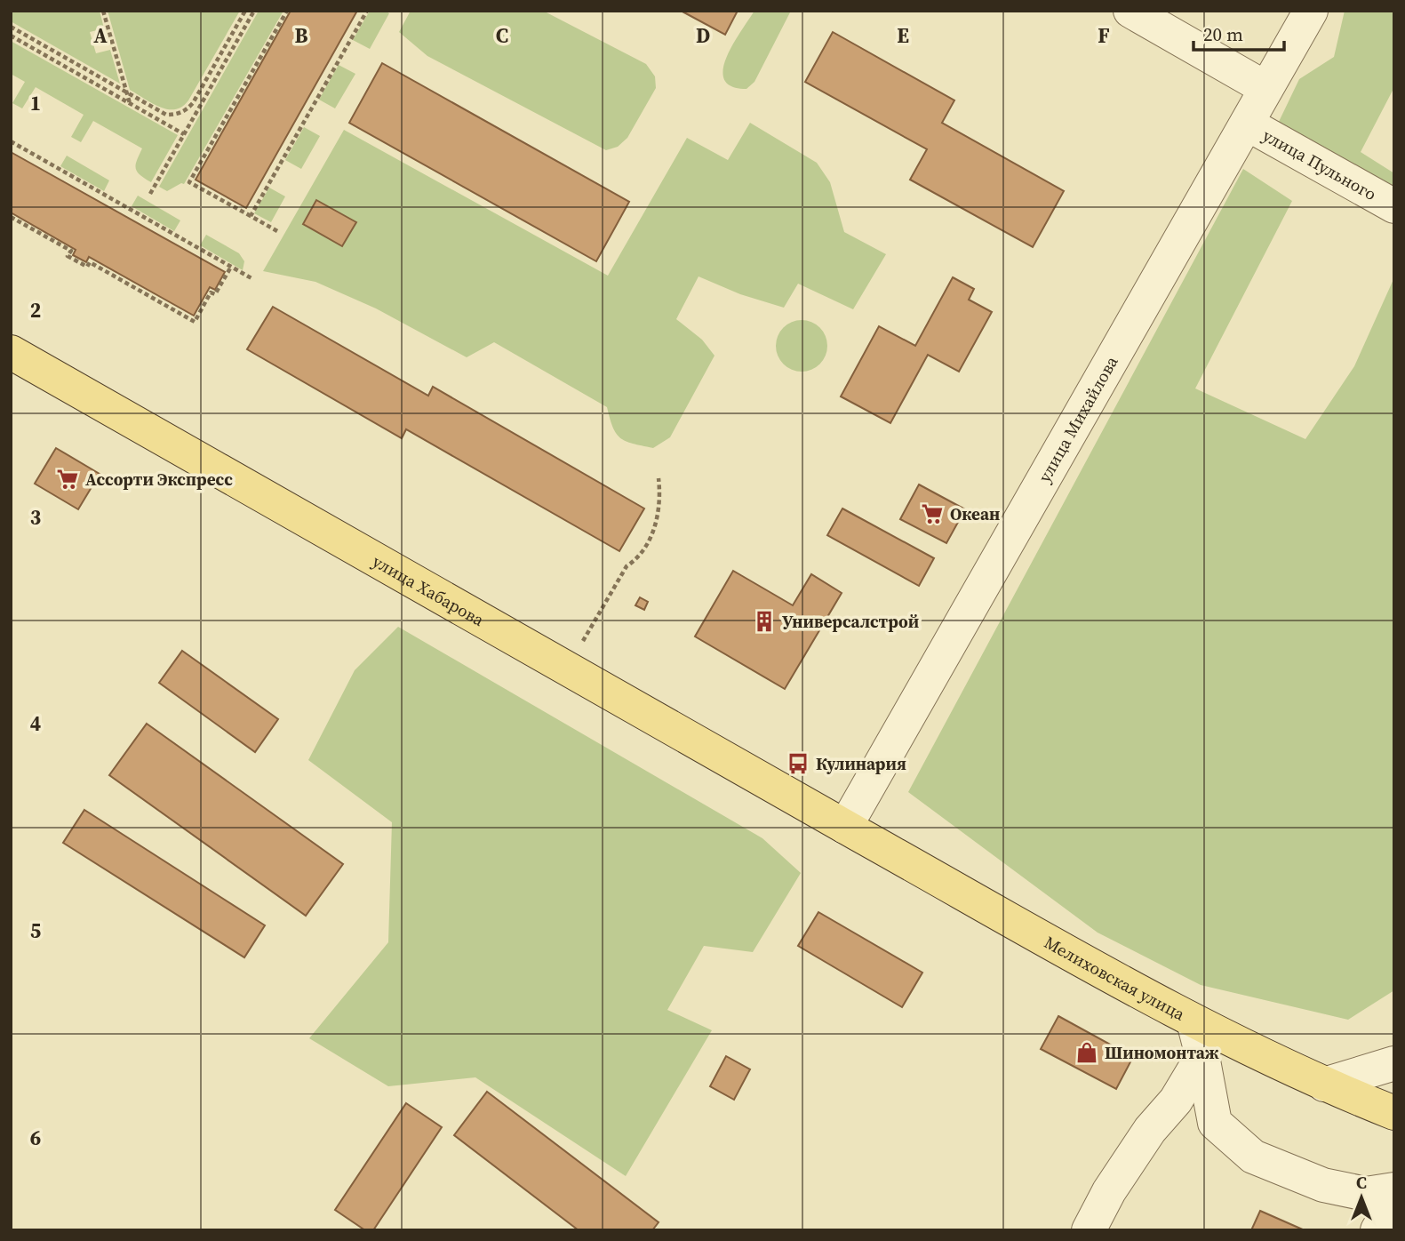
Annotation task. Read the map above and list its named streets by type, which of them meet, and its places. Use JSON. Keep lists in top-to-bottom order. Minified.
{"streets":{"main road":["улица Хабарова","Мелиховская улица"],"street":["улица Пульного","улица Михайлова"]},"crossings":[["улица Пульного","улица Михайлова"],["улица Михайлова","улица Хабарова"],["улица Михайлова","Мелиховская улица"],["улица Хабарова","Мелиховская улица"]],"places":{"supermarket":["Ассорти Экспресс","Океан"],"building":["Универсалстрой"],"bus stop":["Кулинария"],"shop":["Шиномонтаж"]},"scale_bar":"20 m","north":"top","grid":{"columns":["A","B","C","D","E","F"],"rows":["1","2","3","4","5","6"]}}
